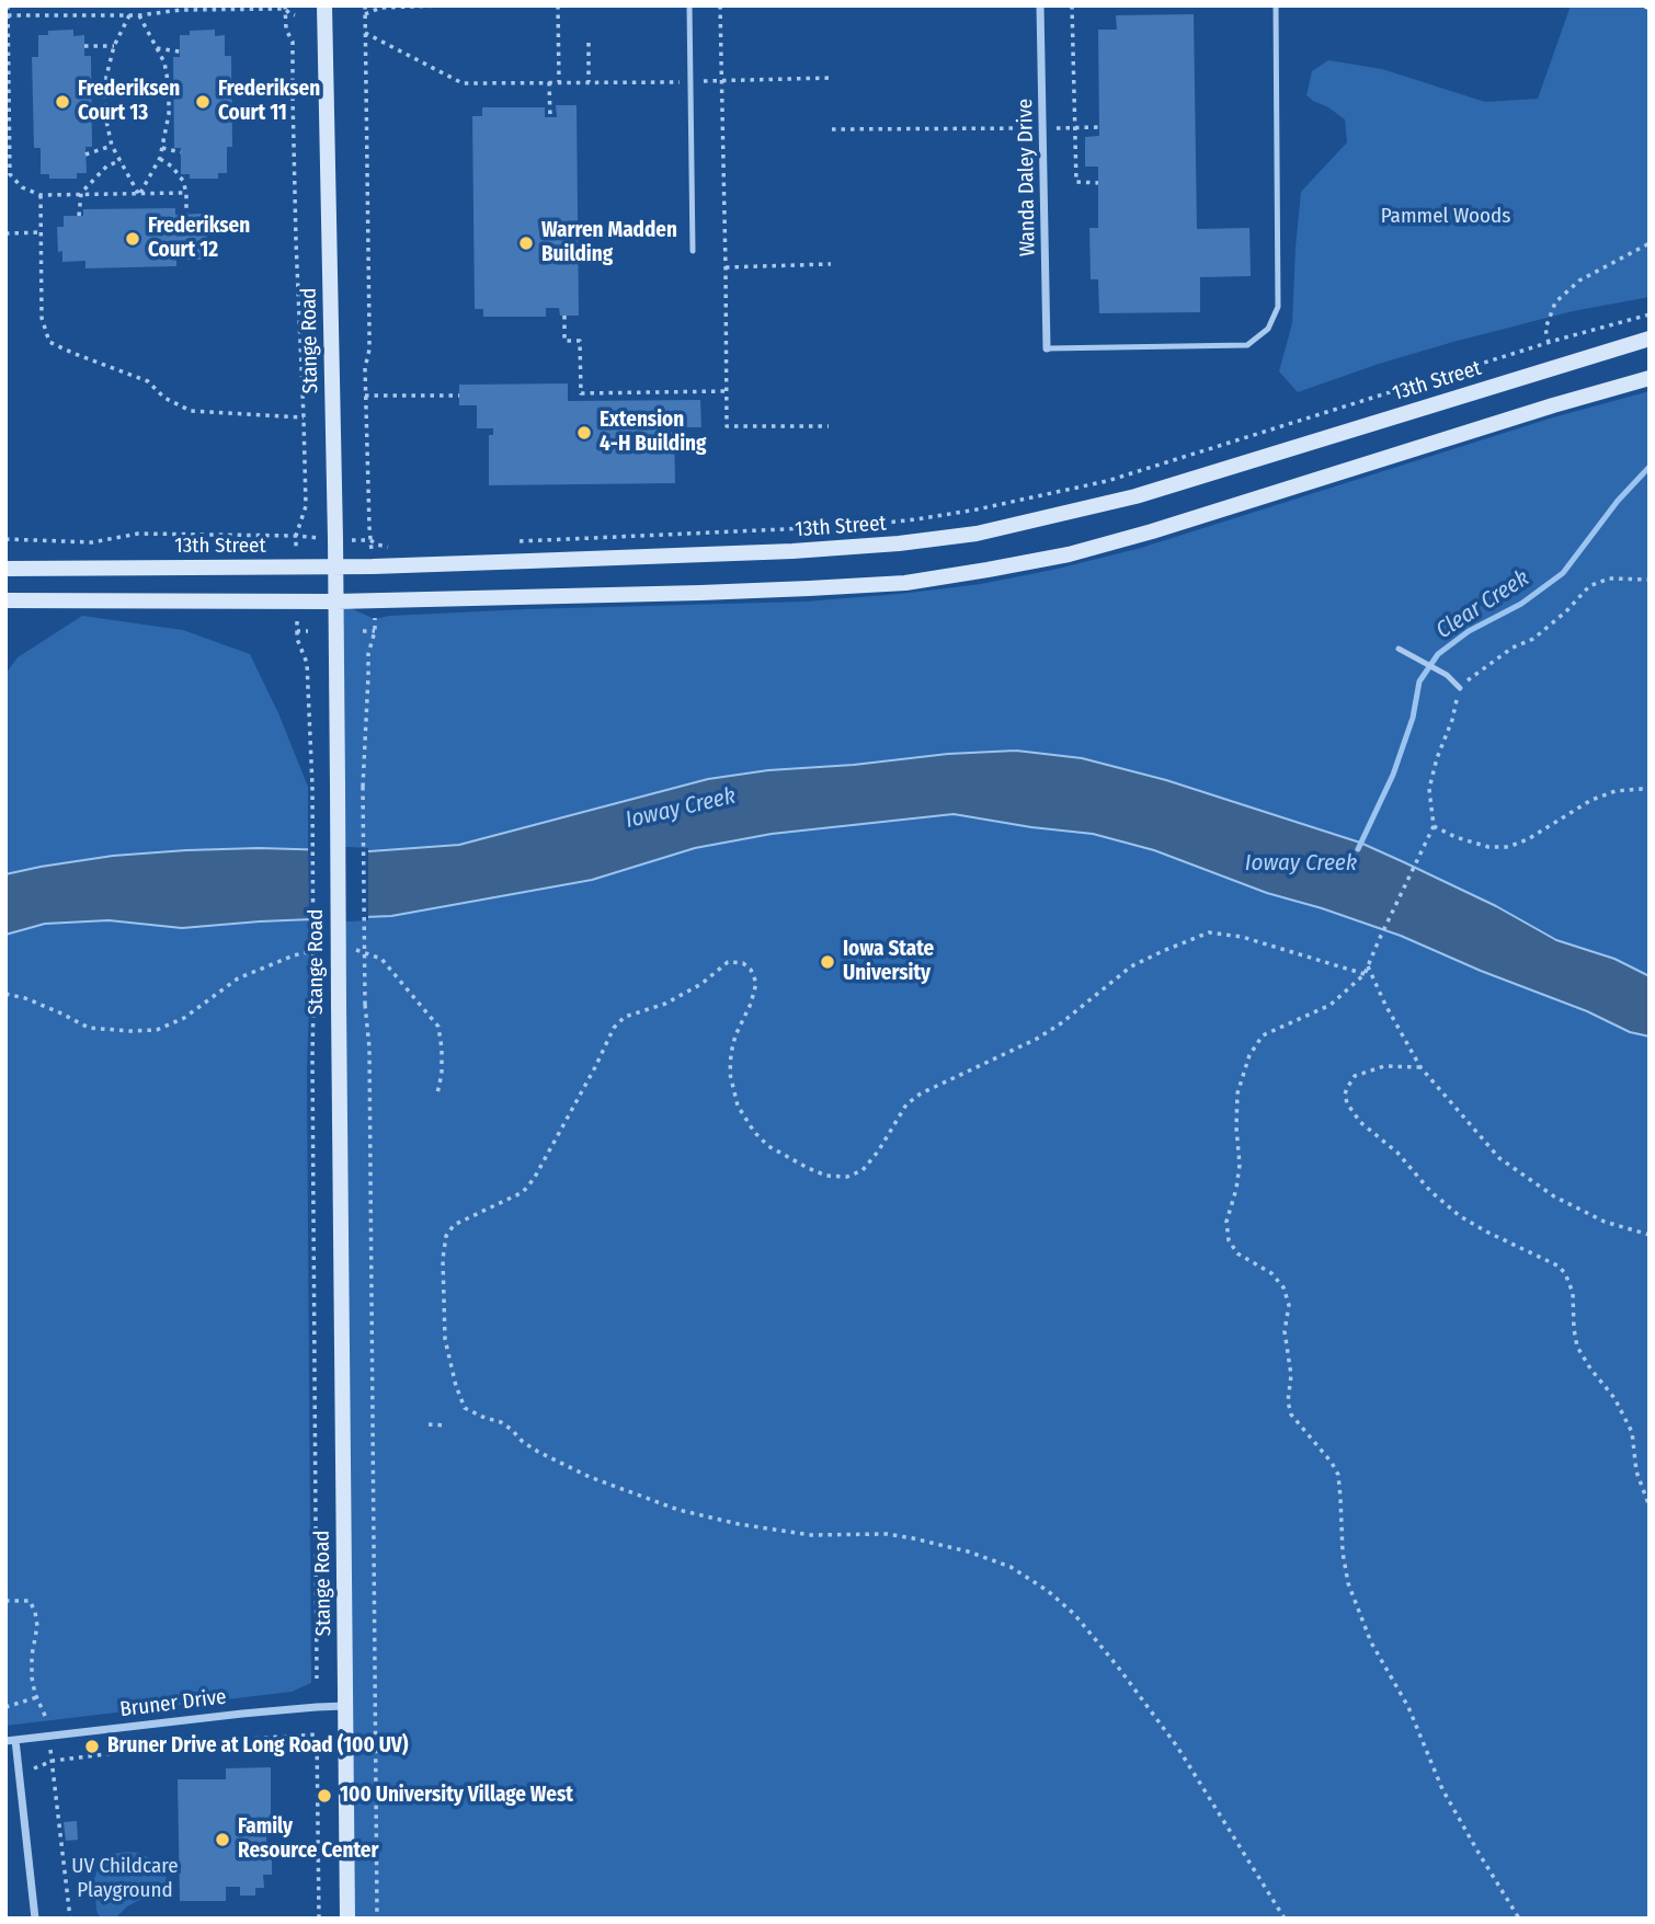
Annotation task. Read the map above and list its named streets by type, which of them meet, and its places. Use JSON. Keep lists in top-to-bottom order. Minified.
{"streets":{"main road":["Stange Road","13th Street"],"street":["Wanda Daley Drive","Bruner Drive"]},"crossings":[["Stange Road","13th Street"],["Stange Road","Bruner Drive"]],"water":["Clear Creek","Ioway Creek"],"parks":["Pammel Woods","UV Childcare Playground"],"places":["Frederiksen Court 13","Frederiksen Court 11","Frederiksen Court 12","Warren Madden Building","Extension 4-H Building","Iowa State University","Bruner Drive at Long Road (100 UV)","100 University Village West","Family Resource Center"]}
